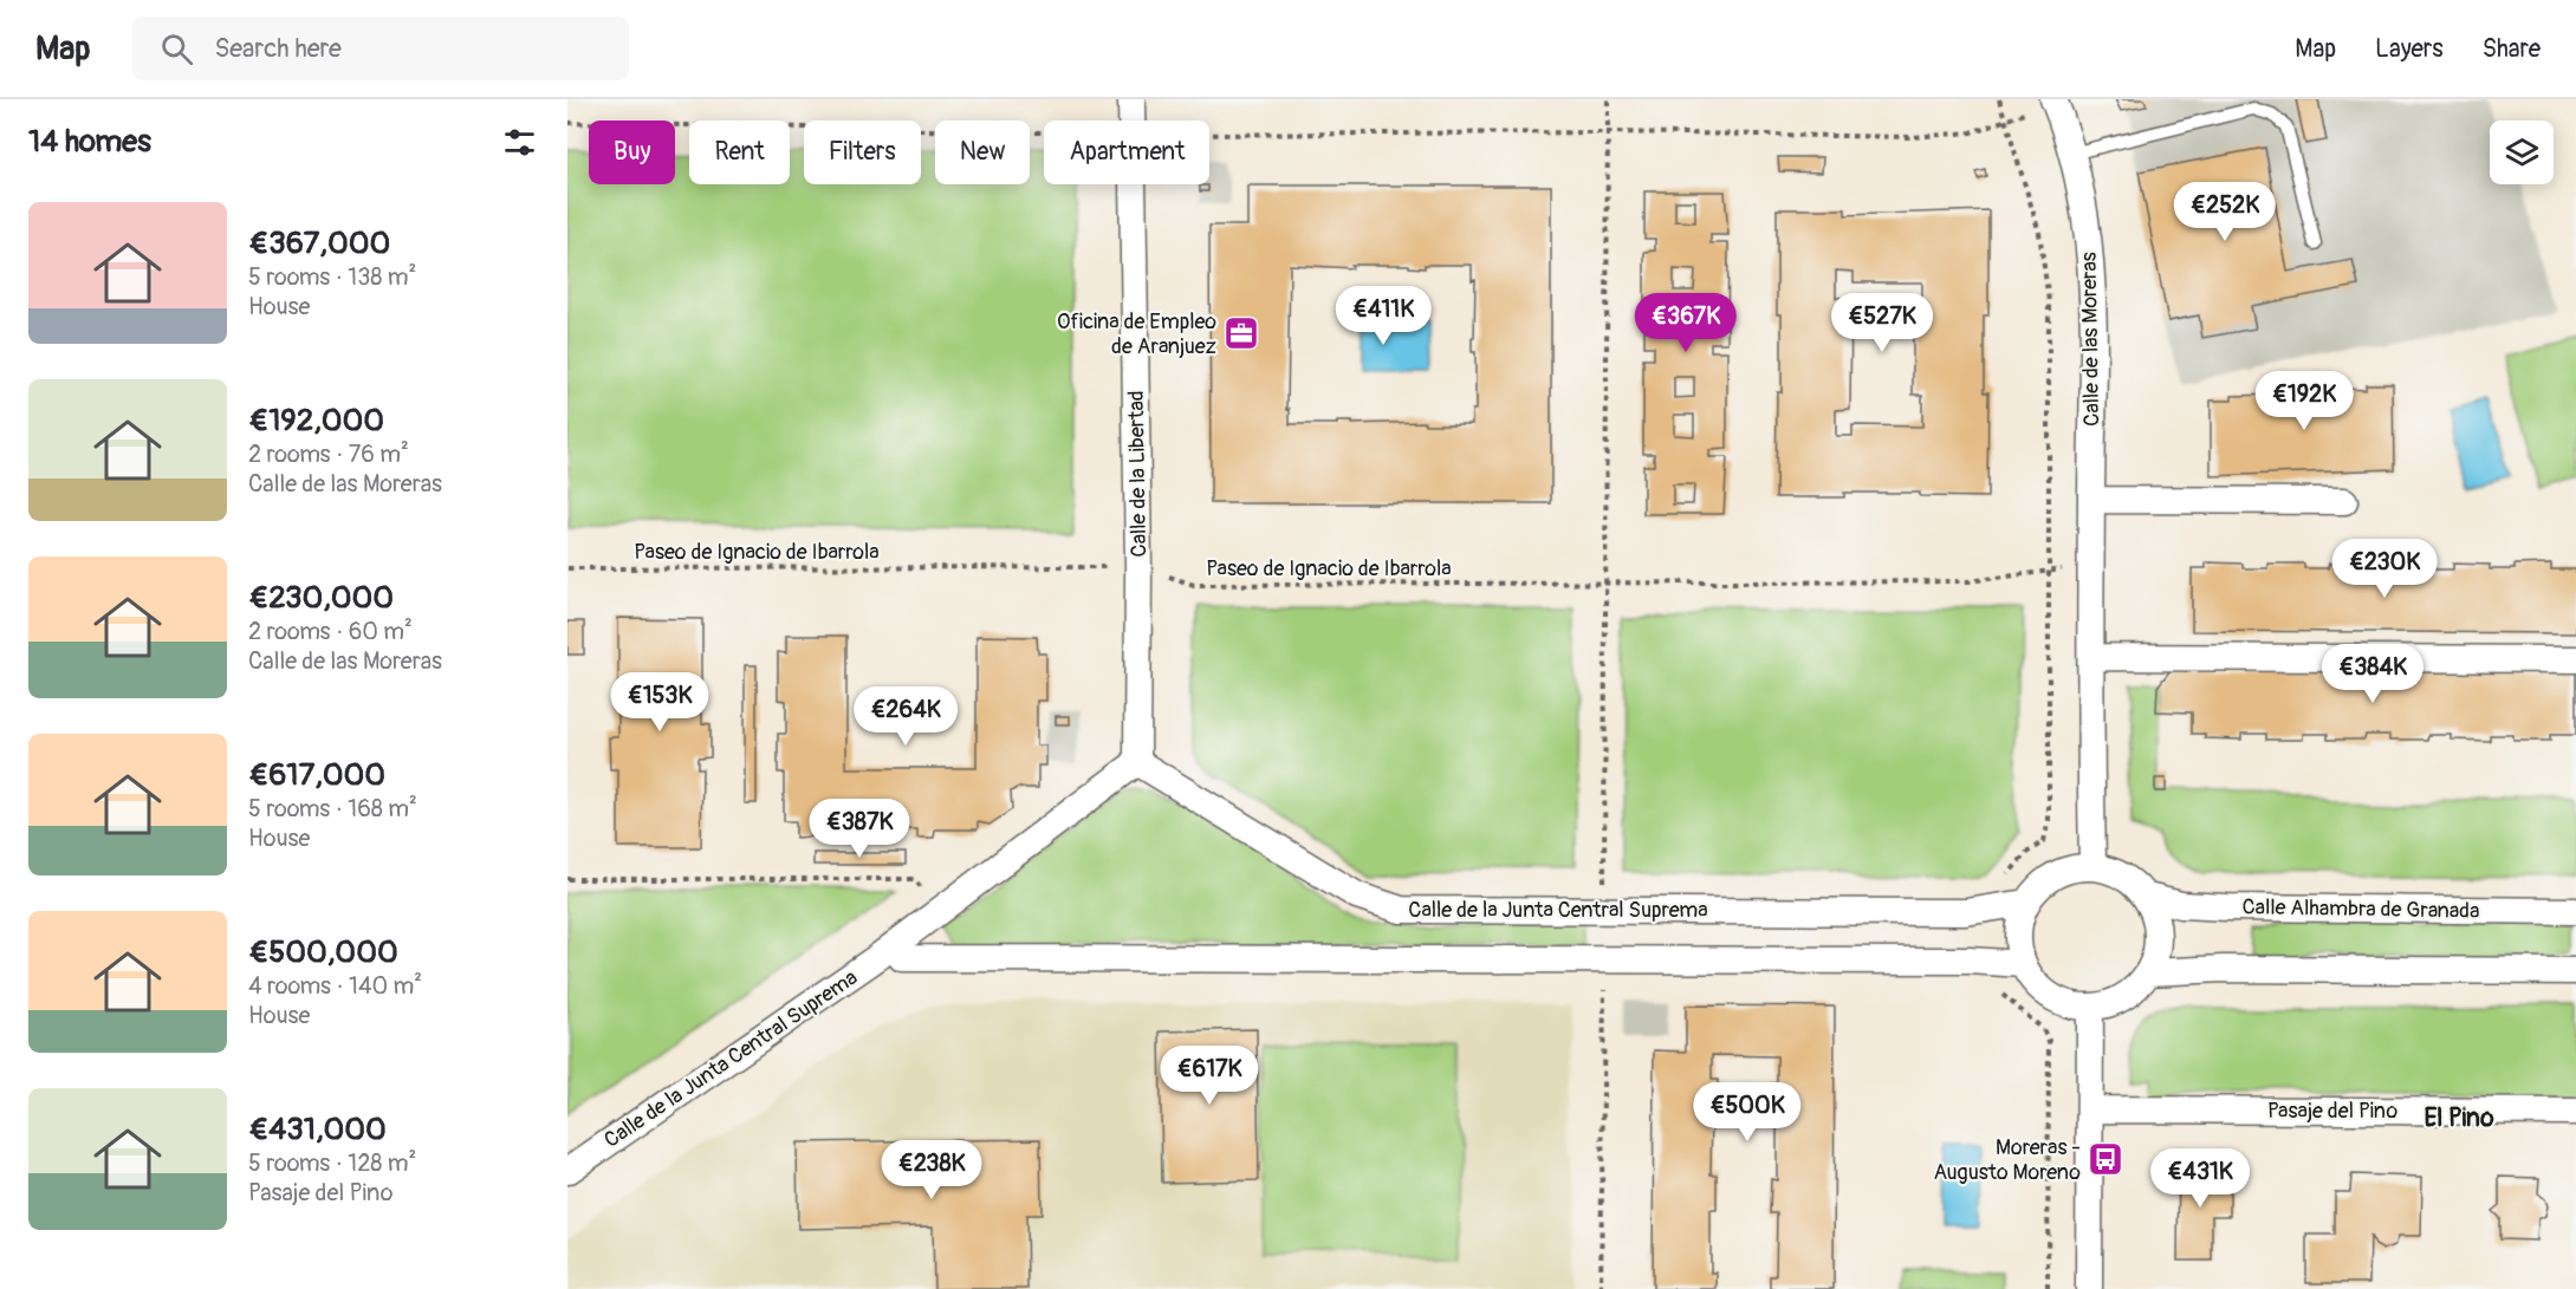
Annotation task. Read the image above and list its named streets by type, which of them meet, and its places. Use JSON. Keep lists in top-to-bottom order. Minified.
{"streets":{"street":["Calle de las Moreras","Calle de la Libertad","Calle Alhambra de Granada","Calle de la Junta Central Suprema","Pasaje del Pino"],"path":["Paseo de Ignacio de Ibarrola"]},"crossings":[["Calle de las Moreras","Paseo de Ignacio de Ibarrola"],["Calle de las Moreras","Calle Alhambra de Granada"],["Calle de las Moreras","Calle de la Junta Central Suprema"],["Calle de la Libertad","Paseo de Ignacio de Ibarrola"],["Calle de la Libertad","Calle de la Junta Central Suprema"],["Calle Alhambra de Granada","Calle de la Junta Central Suprema"]],"districts":["El Pino"],"places":{"office":["Oficina de Empleo de Aranjuez"],"bus stop":["Moreras - Augusto Moreno"]},"page":{"header":"Map","search":"Search here","nav":["Map","Layers","Share"],"heading":"14 homes","chip":["Buy","Rent","Filters","New","Apartment"],"price":["€252K","€411K","€367K","€527K","€192K","€230K","€384K","€153K","€264K","€387K","€617K","€500K","€238K","€431K"],"list":[{"name":"€367,000","note":"5 rooms · 138 m² · House"},{"name":"€192,000","note":"2 rooms · 76 m² · Calle de las Moreras"},{"name":"€230,000","note":"2 rooms · 60 m² · Calle de las Moreras"},{"name":"€617,000","note":"5 rooms · 168 m² · House"},{"name":"€500,000","note":"4 rooms · 140 m² · House"},{"name":"€431,000","note":"5 rooms · 128 m² · Pasaje del Pino"}]}}
